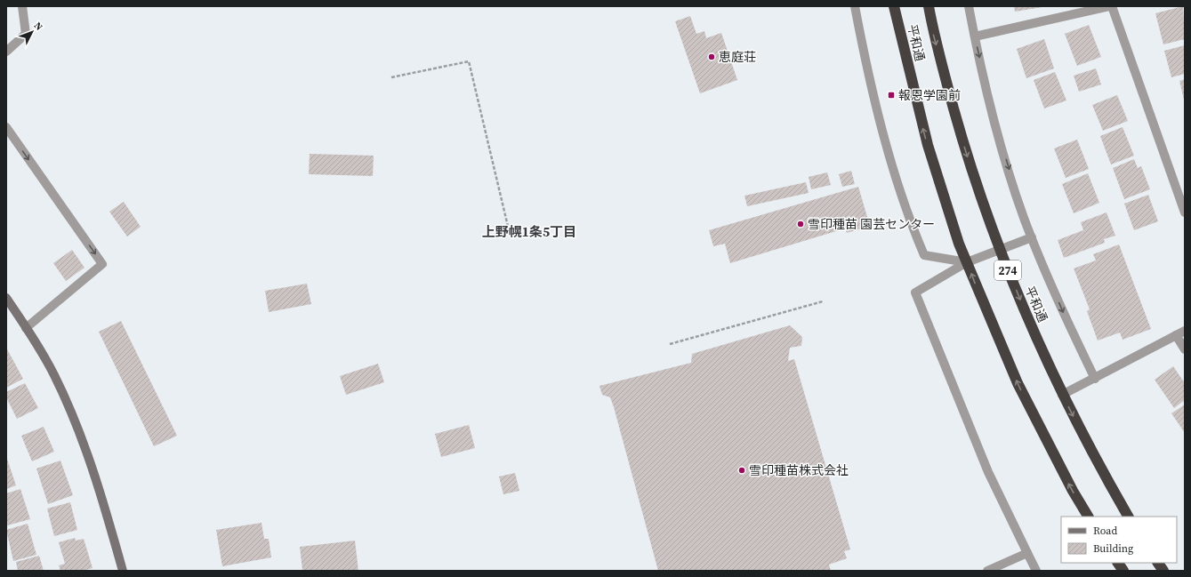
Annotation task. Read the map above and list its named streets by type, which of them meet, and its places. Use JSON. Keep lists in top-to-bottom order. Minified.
{"streets":{"highway":["平和通","274"]},"districts":["上野幌1条5丁目"],"places":{"other":["恵庭荘","雪印種苗 園芸センター","雪印種苗株式会社"],"transit":["報恩学園前"]},"legend":["Road","Building"],"north":"top right"}
